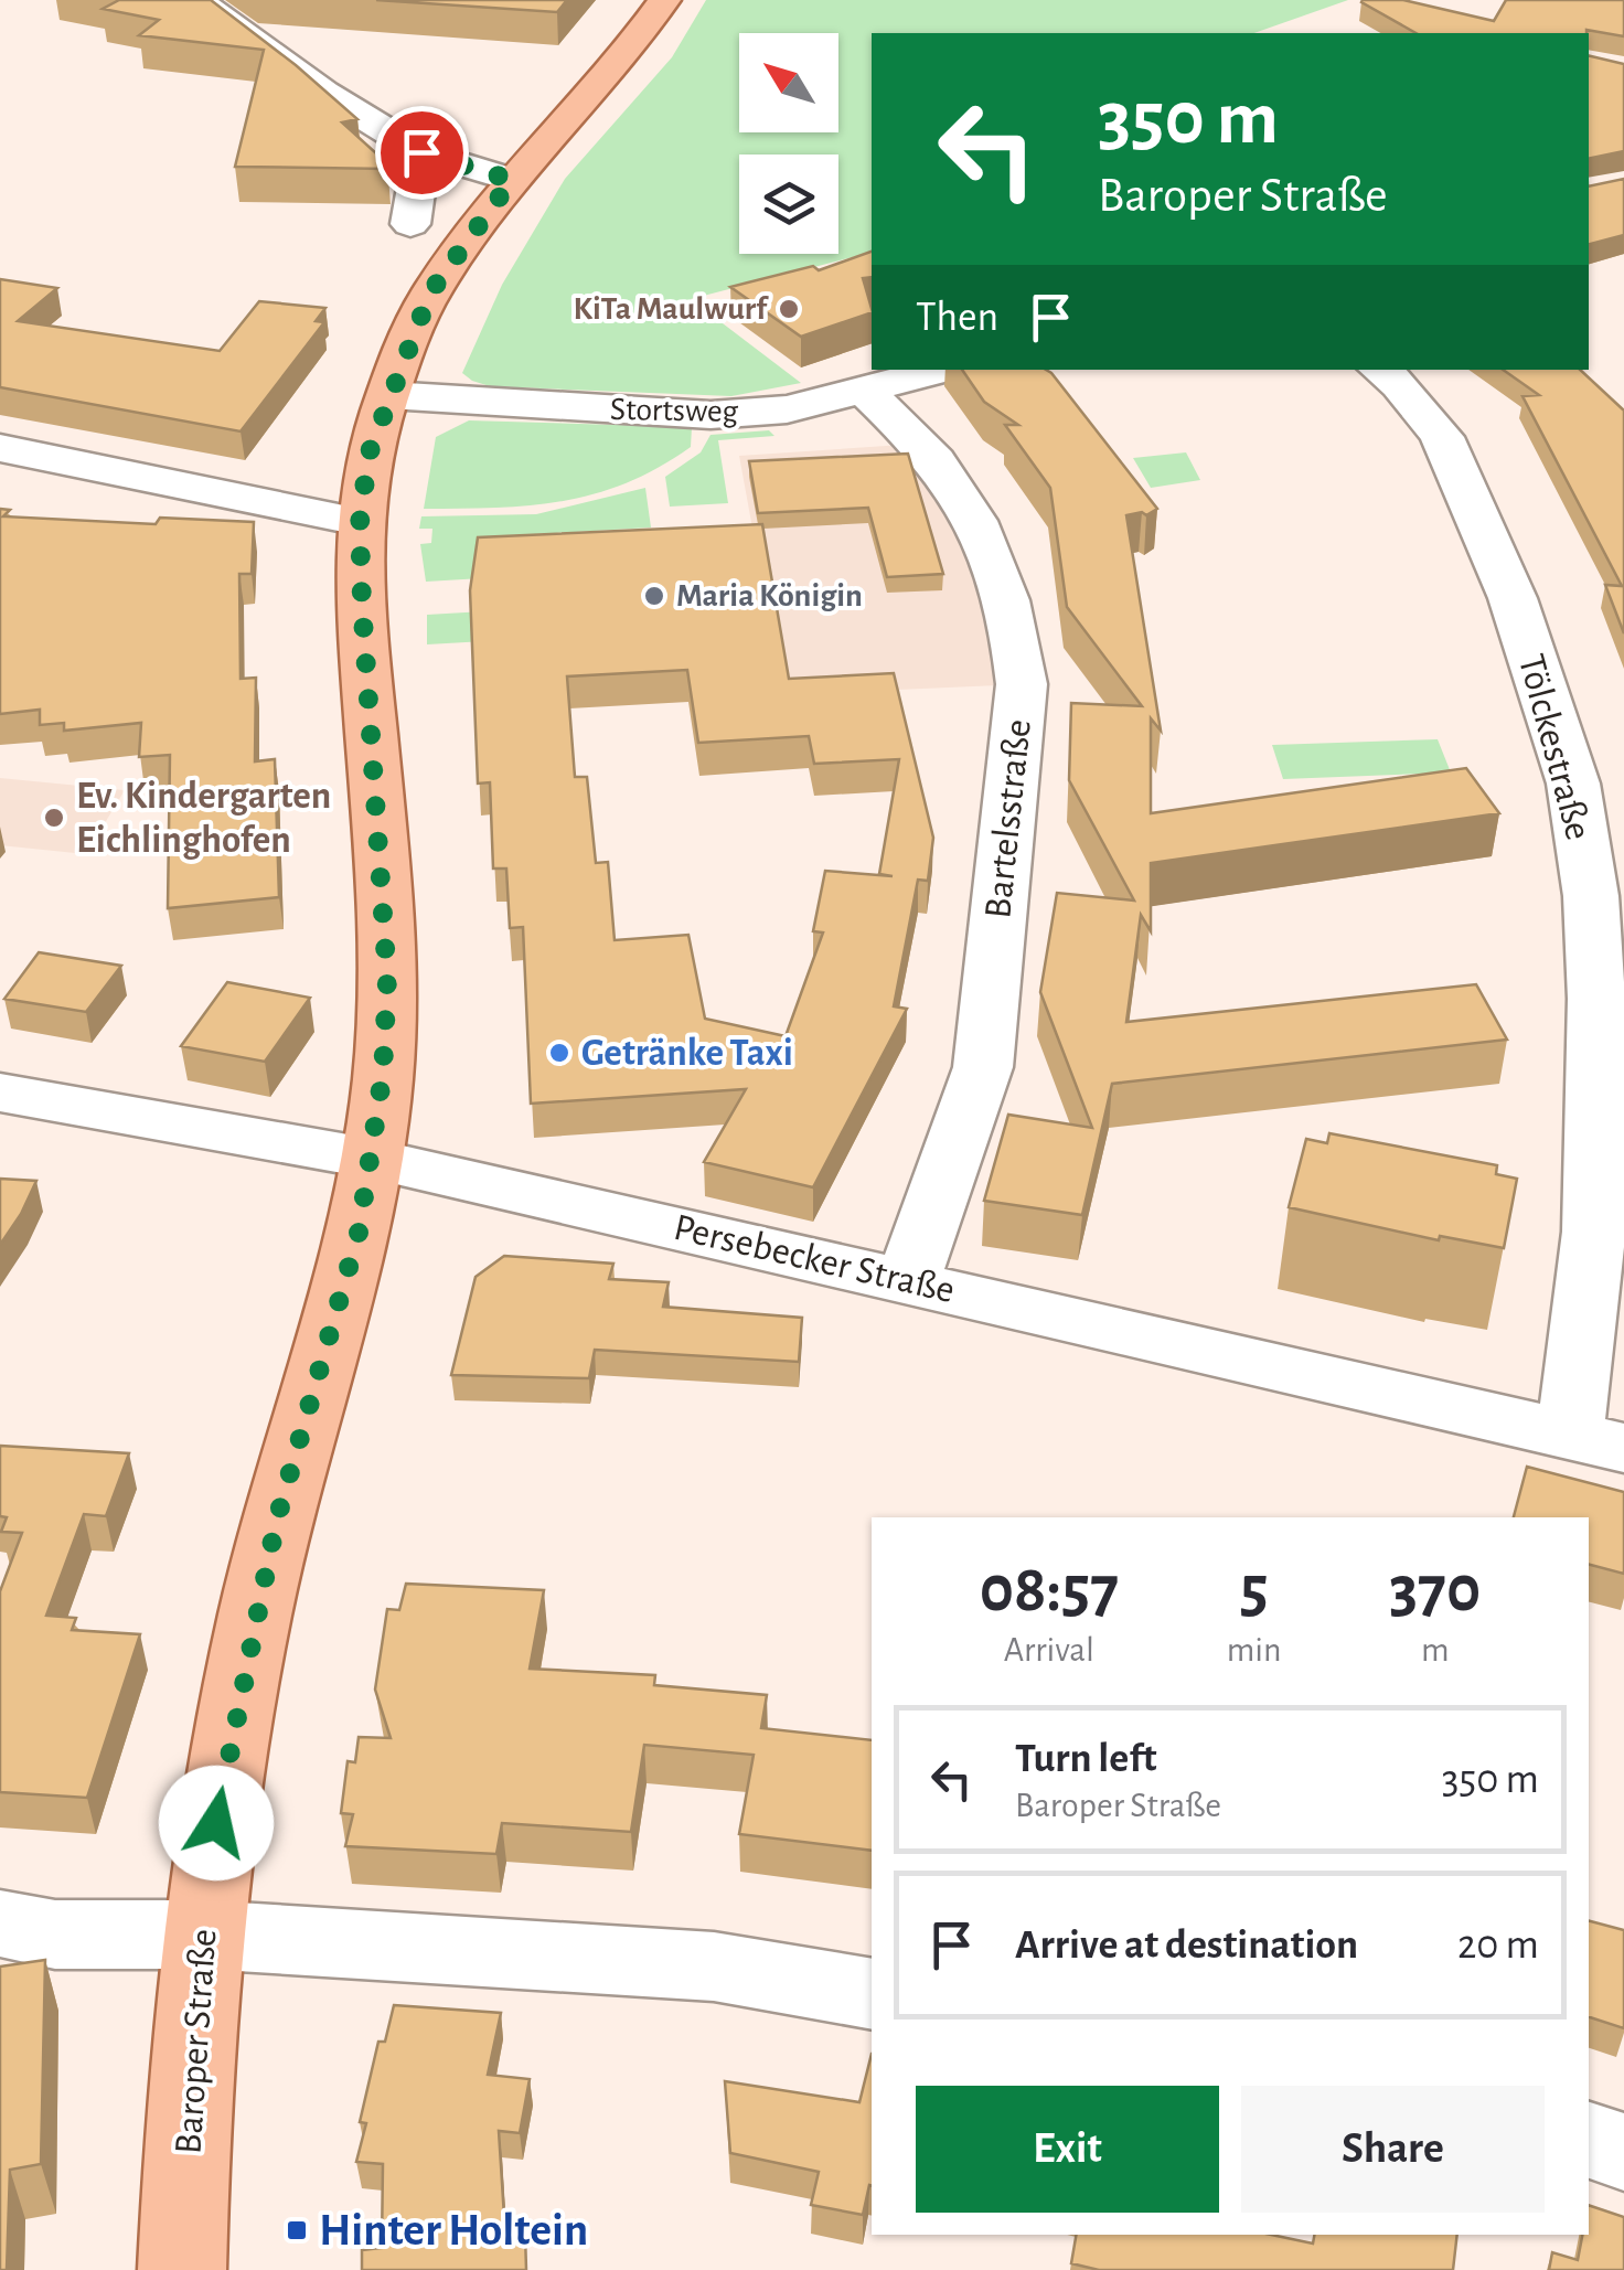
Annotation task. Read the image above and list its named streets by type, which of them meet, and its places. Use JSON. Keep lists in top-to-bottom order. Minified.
{"streets":{"main road":["Baroper Straße"],"street":["Stortsweg","Tölckestraße","Bartelsstraße","Persebecker Straße"]},"crossings":[["Stortsweg","Bartelsstraße"],["Stortsweg","Baroper Straße"],["Tölckestraße","Persebecker Straße"],["Bartelsstraße","Persebecker Straße"],["Persebecker Straße","Baroper Straße"]],"places":{"other":["KiTa Maulwurf","Maria Königin","Ev. Kindergarten Eichlinghofen","Getränke Taxi"],"transit":["Hinter Holtein"]},"north":"top left","page":{"turn":["350 m","Baroper Straße"],"then":"Then","eta":["08:57","Arrival","5","min","370","m"],"list":[{"name":"Turn left","note":"Baroper Straße","value":"350 m"},{"name":"Arrive at destination","value":"20 m"}],"buttons":["Exit","Share"]}}
